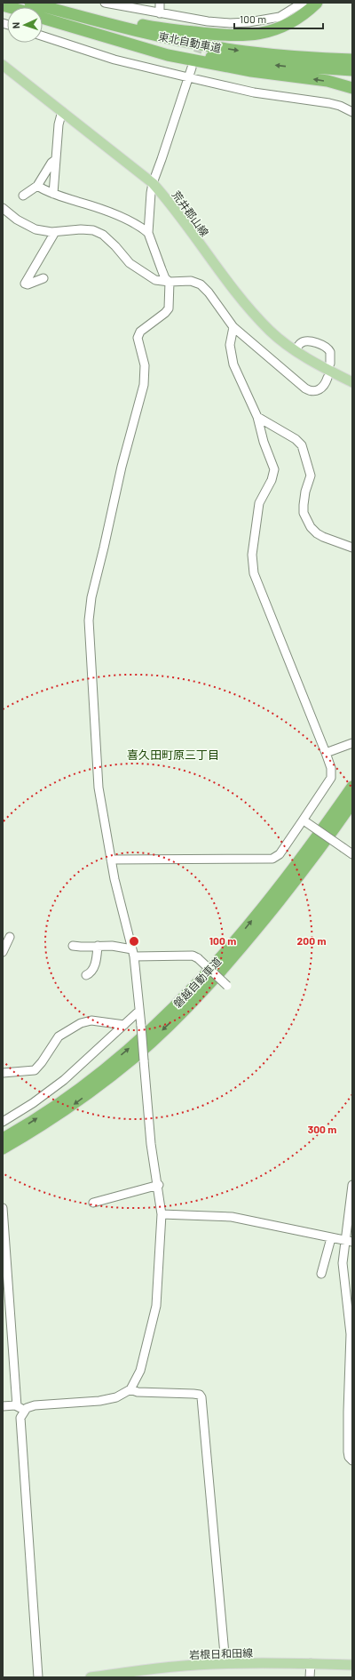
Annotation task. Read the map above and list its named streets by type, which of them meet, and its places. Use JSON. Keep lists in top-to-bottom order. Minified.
{"streets":{"highway":["東北自動車道","磐越自動車道"],"main road":["荒井郡山線","岩根日和田線"]},"districts":["喜久田町原三丁目"],"scale_bar":"100 m","north":"left","rings":["100 m","200 m","300 m"]}
